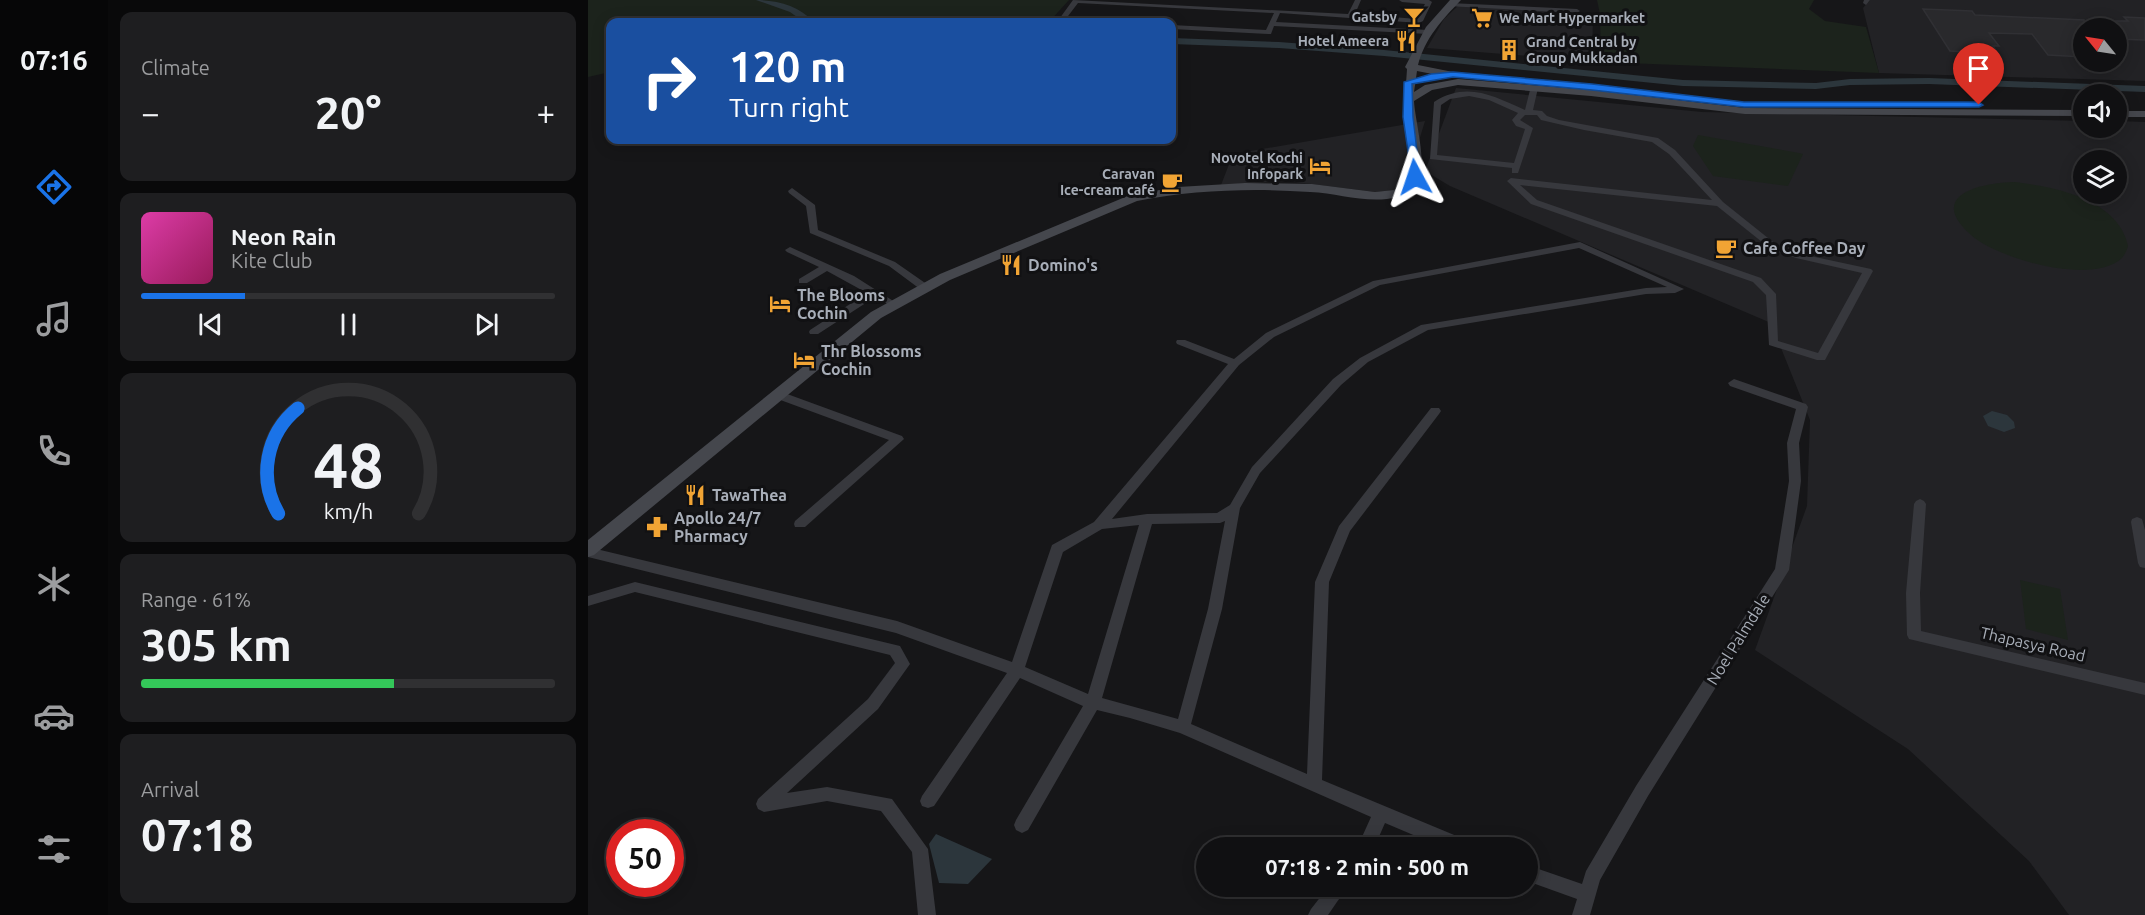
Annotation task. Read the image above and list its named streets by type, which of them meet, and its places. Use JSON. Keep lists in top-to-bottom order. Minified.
{"streets":{"street":["Noel Palmdale","Thapasya Road"]},"places":{"bar":["Gatsby"],"supermarket":["We Mart Hypermarket"],"restaurant":["Hotel Ameera","Domino's","TawaThea"],"building":["Grand Central by Group Mukkadan"],"hotel":["Novotel Kochi Infopark","The Blooms Cochin","Thr Blossoms Cochin"],"cafe":["Caravan Ice-cream café","Cafe Coffee Day"],"pharmacy":["Apollo 24/7 Pharmacy"]},"north":"top left","page":{"tabs":"07:16","tile":["Climate",["Range · 61%","305 km"],["Arrival","07:18"]],"turn":["120 m","Turn right"],"heat":["−","20°","+"],"song":["Neon Rain","Kite Club"],"limit":"50","trip":"07:18 · 2 min · 500 m","gauge":["48","km/h"]}}
